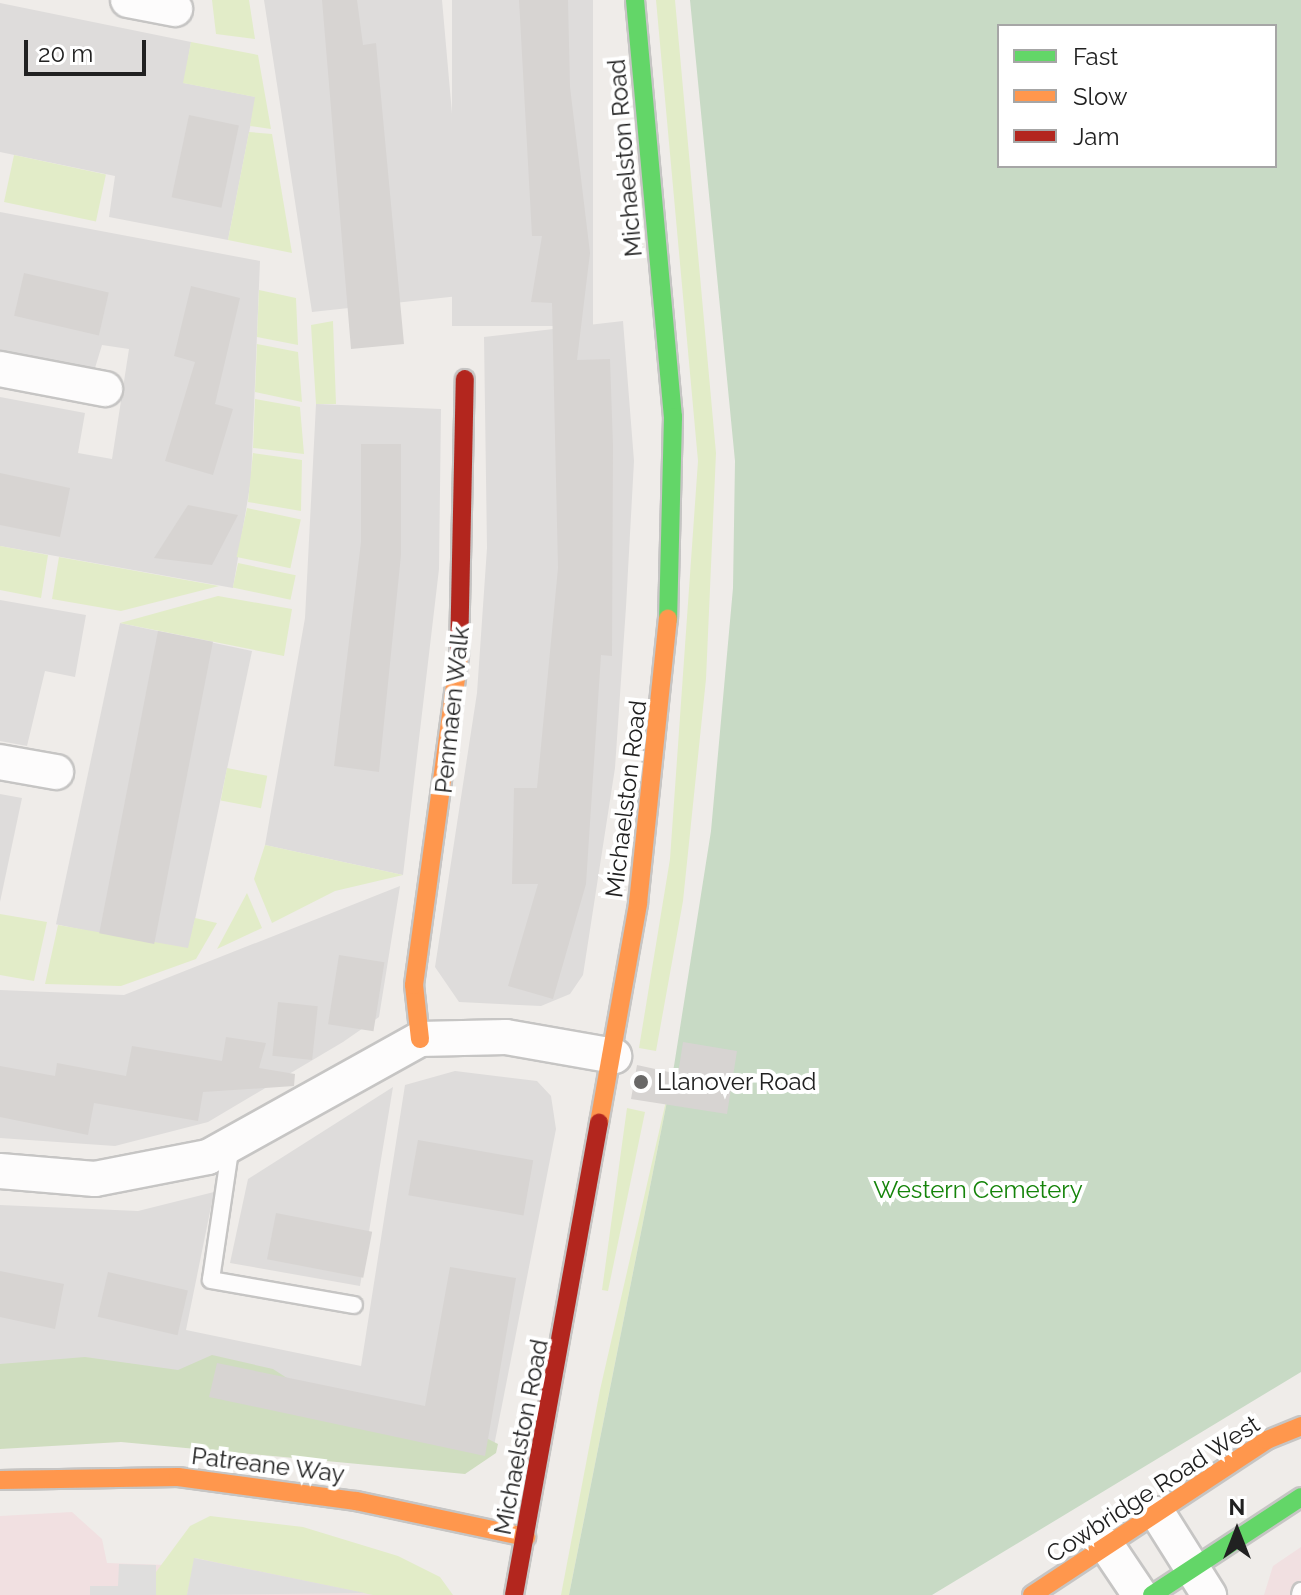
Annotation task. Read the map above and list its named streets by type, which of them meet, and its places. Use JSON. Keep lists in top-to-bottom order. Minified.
{"streets":{"main road":["Michaelston Road","Penmaen Walk","Patreane Way","Cowbridge Road West"]},"crossings":[["Michaelston Road","Patreane Way"]],"parks":["Western Cemetery"],"places":["Llanover Road"],"legend":["Fast","Slow","Jam"],"scale_bar":"20 m","north":"top"}
